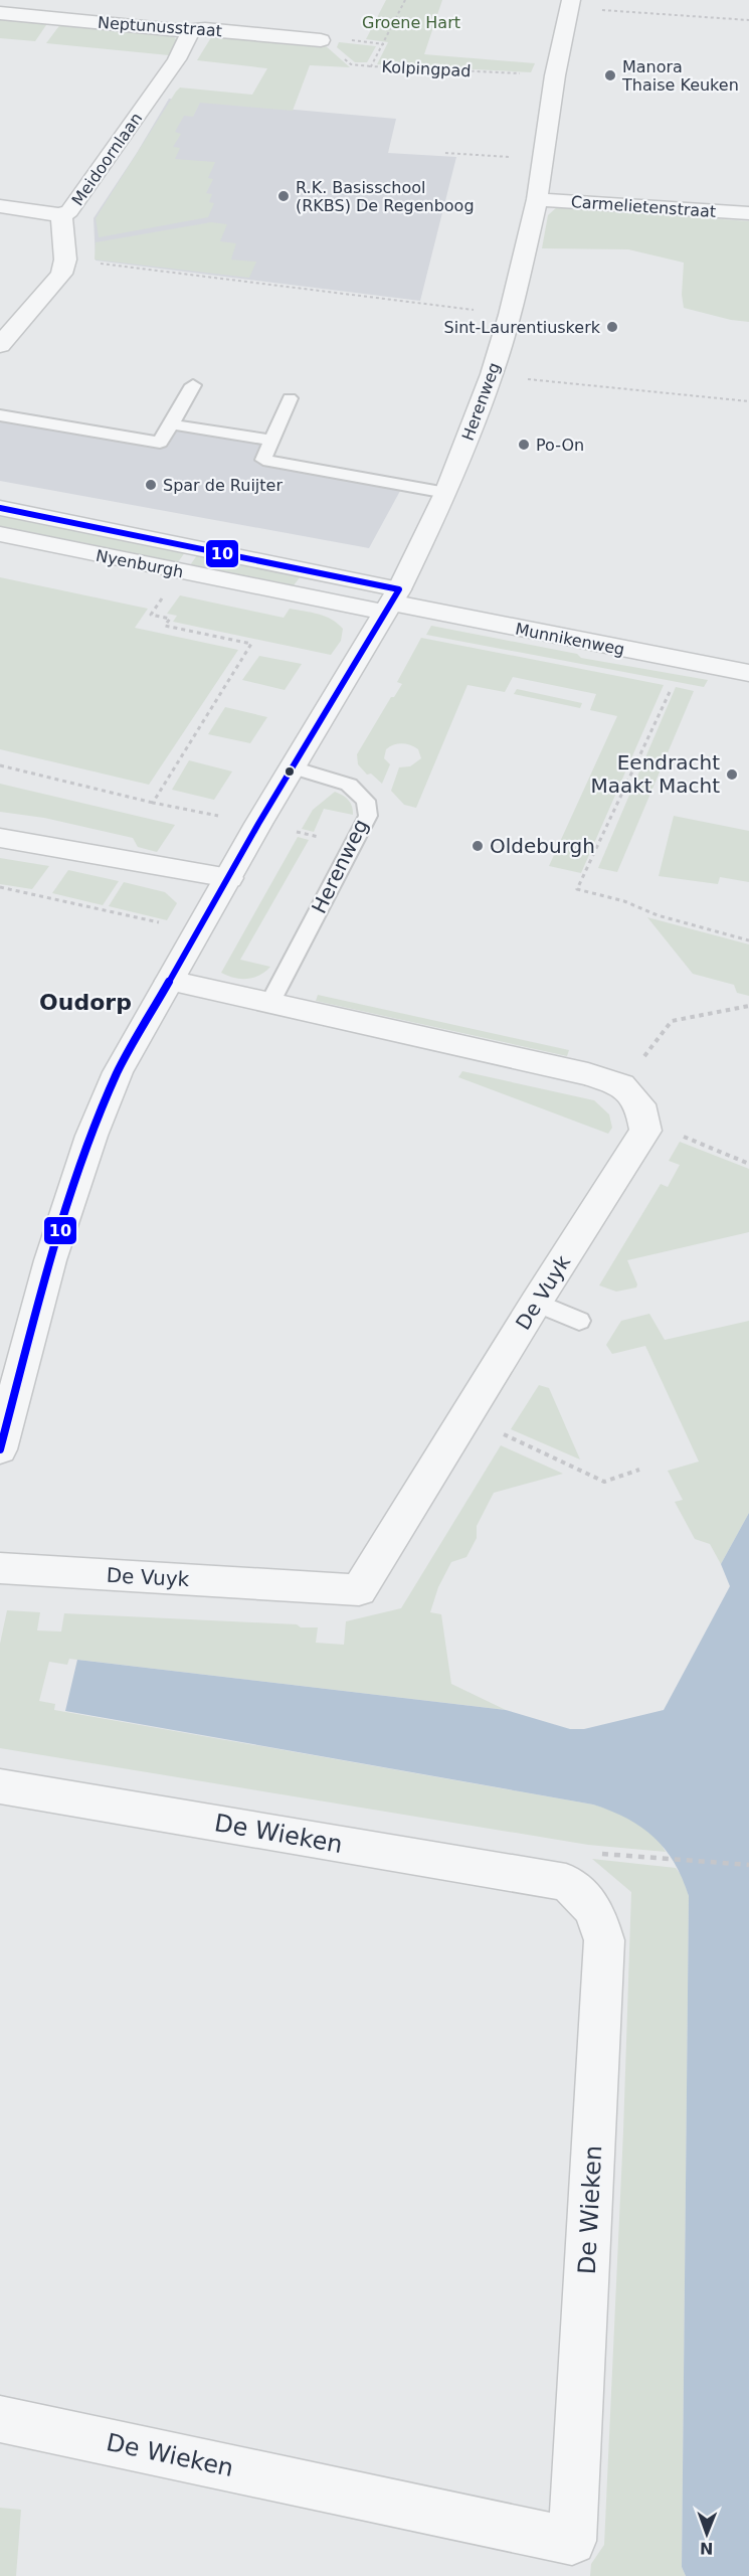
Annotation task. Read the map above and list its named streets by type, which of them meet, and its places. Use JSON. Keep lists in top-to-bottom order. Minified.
{"streets":{"street":["Neptunusstraat","Meidoornlaan","Carmelietenstraat","Herenweg","Nyenburgh","Munnikenweg","De Vuyk","De Wieken"],"path":["Kolpingpad"]},"crossings":[["Neptunusstraat","Meidoornlaan"],["Kolpingpad","Herenweg"],["Carmelietenstraat","Herenweg"],["Herenweg","Nyenburgh"],["Herenweg","Munnikenweg"],["Nyenburgh","Munnikenweg"]],"districts":["Oudorp"],"parks":["Groene Hart"],"places":["Manora Thaise Keuken","R.K. Basisschool (RKBS) De Regenboog","Sint-Laurentiuskerk","Po-On","Spar de Ruijter","Eendracht Maakt Macht","Oldeburgh"],"lines":["transit line 10"],"north":"bottom"}
